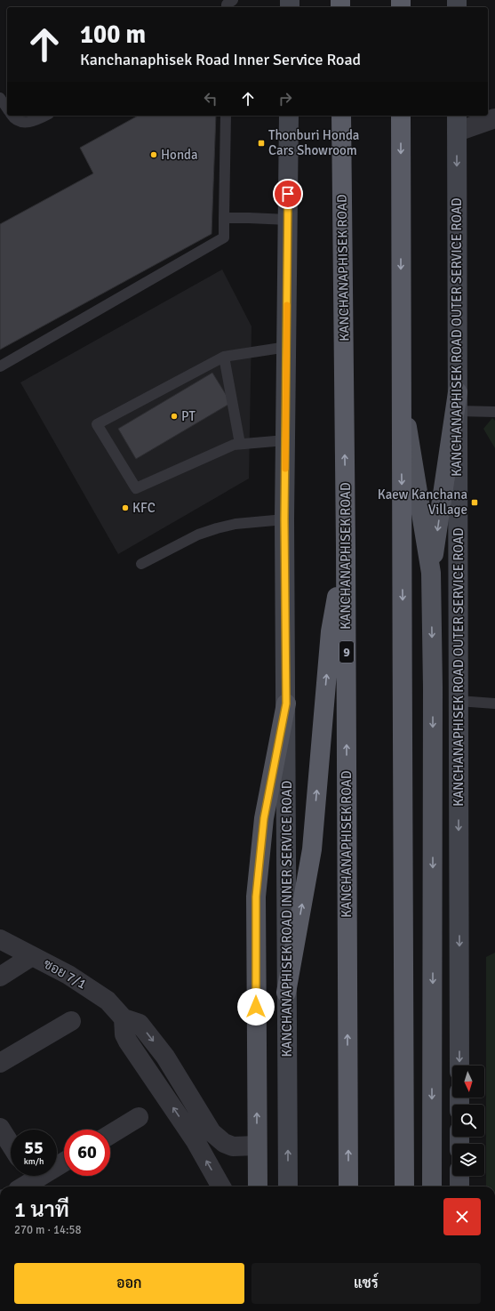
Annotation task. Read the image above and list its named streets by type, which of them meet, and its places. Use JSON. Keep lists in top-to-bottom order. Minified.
{"streets":{"highway":["KANCHANAPHISEK ROAD","9"],"main road":["KANCHANAPHISEK ROAD OUTER SERVICE ROAD","KANCHANAPHISEK ROAD INNER SERVICE ROAD"],"street":["ซอย 7/1"]},"places":{"transit":["Thonburi Honda Cars Showroom","Kaew Kanchana Village"],"other":["Honda","PT","KFC"]},"north":"bottom","page":{"turn":["100 m","Kanchanaphisek Road Inner Service Road"],"speed":"55 km/h","limit":"60","heading":["1 นาที","270 m · 14:58"],"buttons":["ออก","แชร์"]}}
